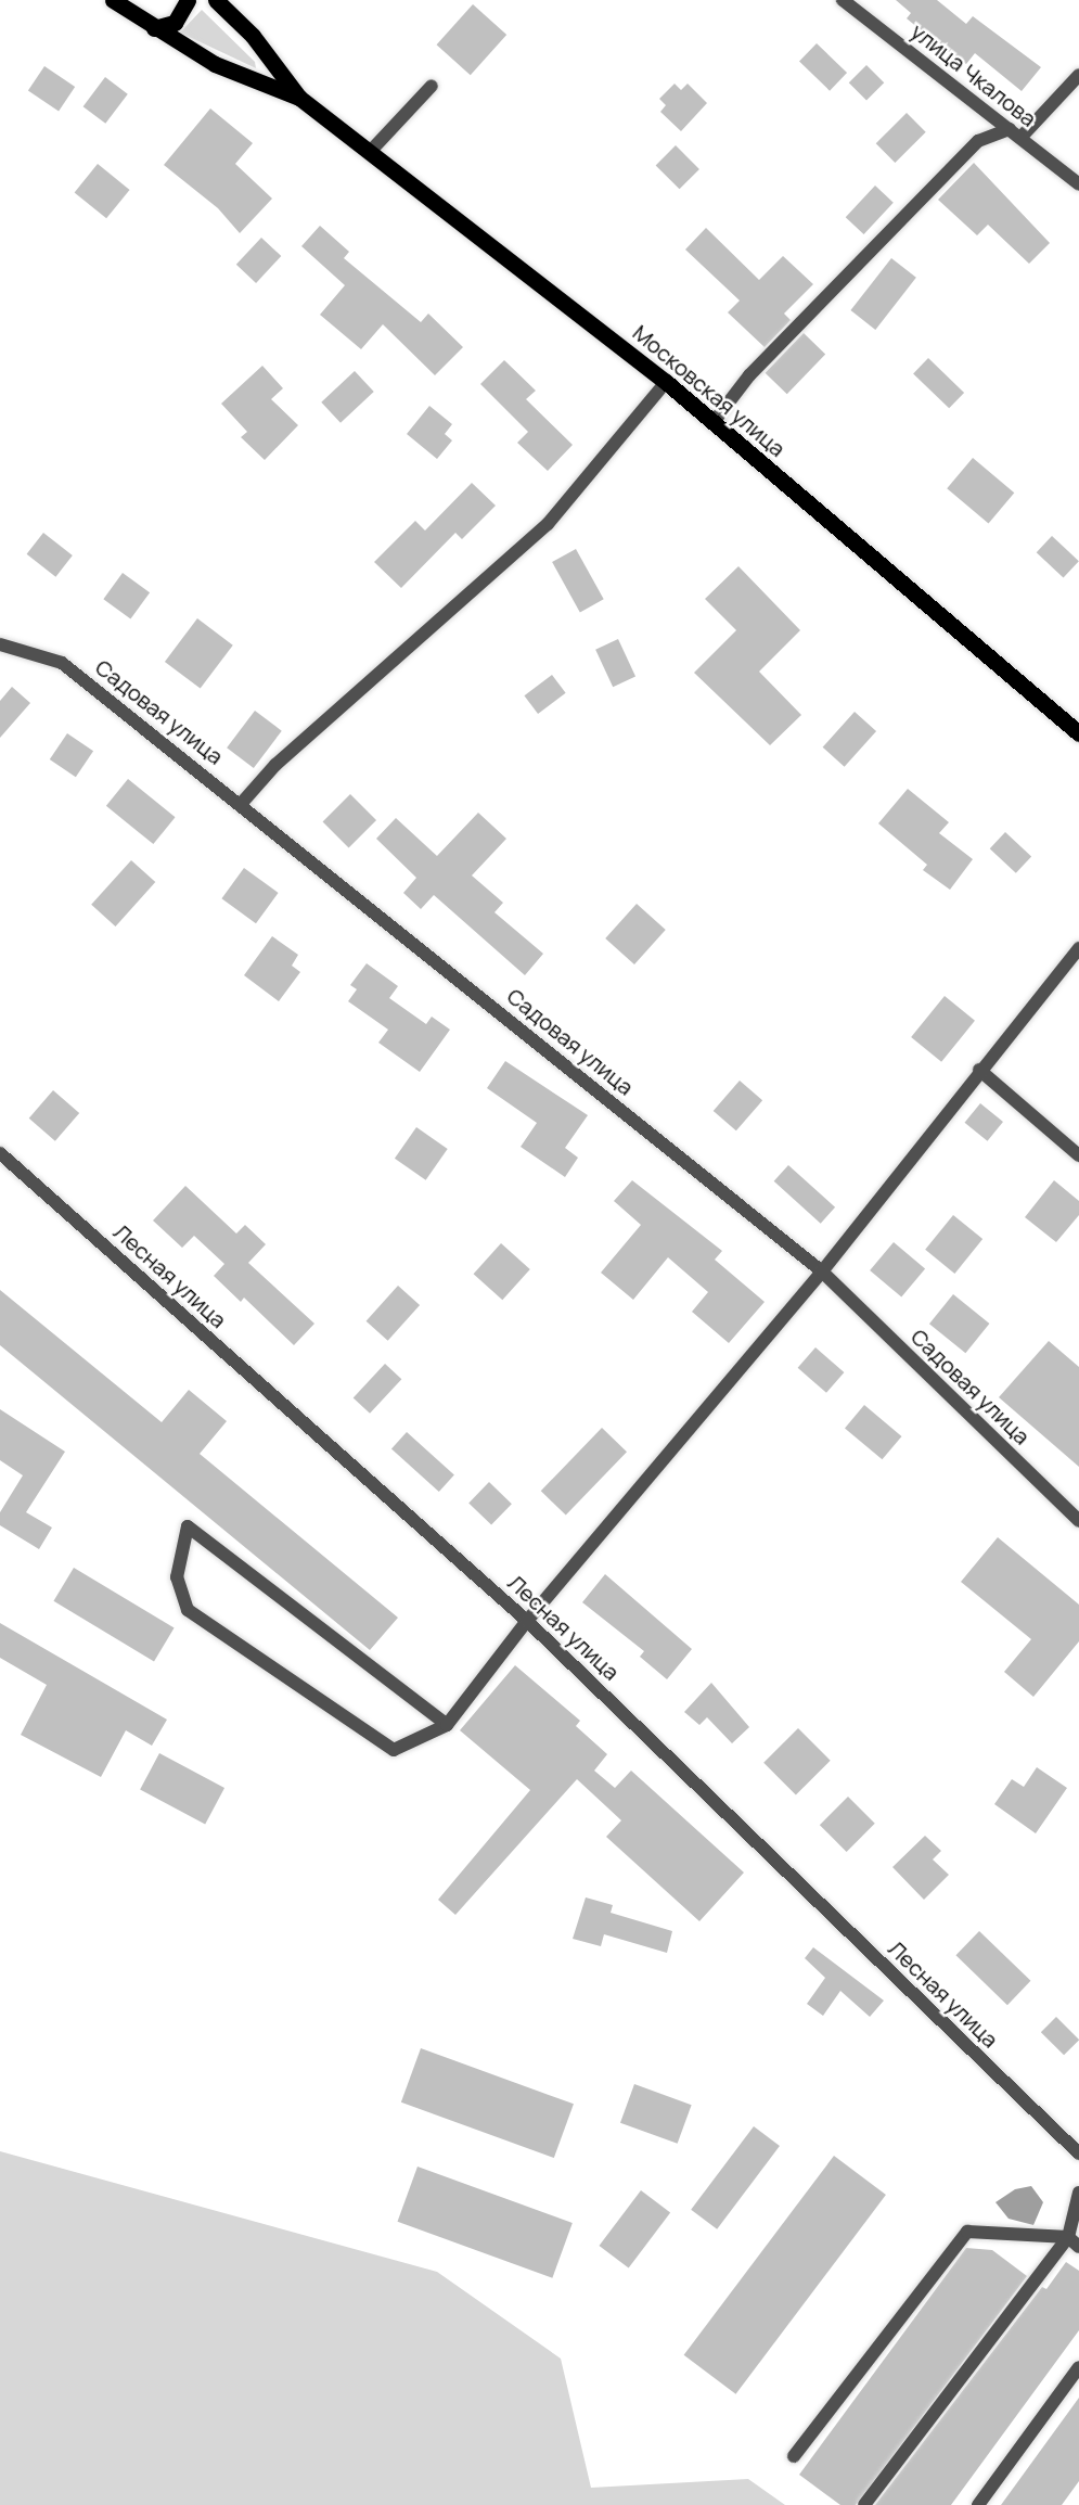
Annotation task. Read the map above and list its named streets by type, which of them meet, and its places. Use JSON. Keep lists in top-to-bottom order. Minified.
{"streets":{"main road":["Московская улица"],"street":["улица Чкалова","Садовая улица","Лесная улица"]}}
